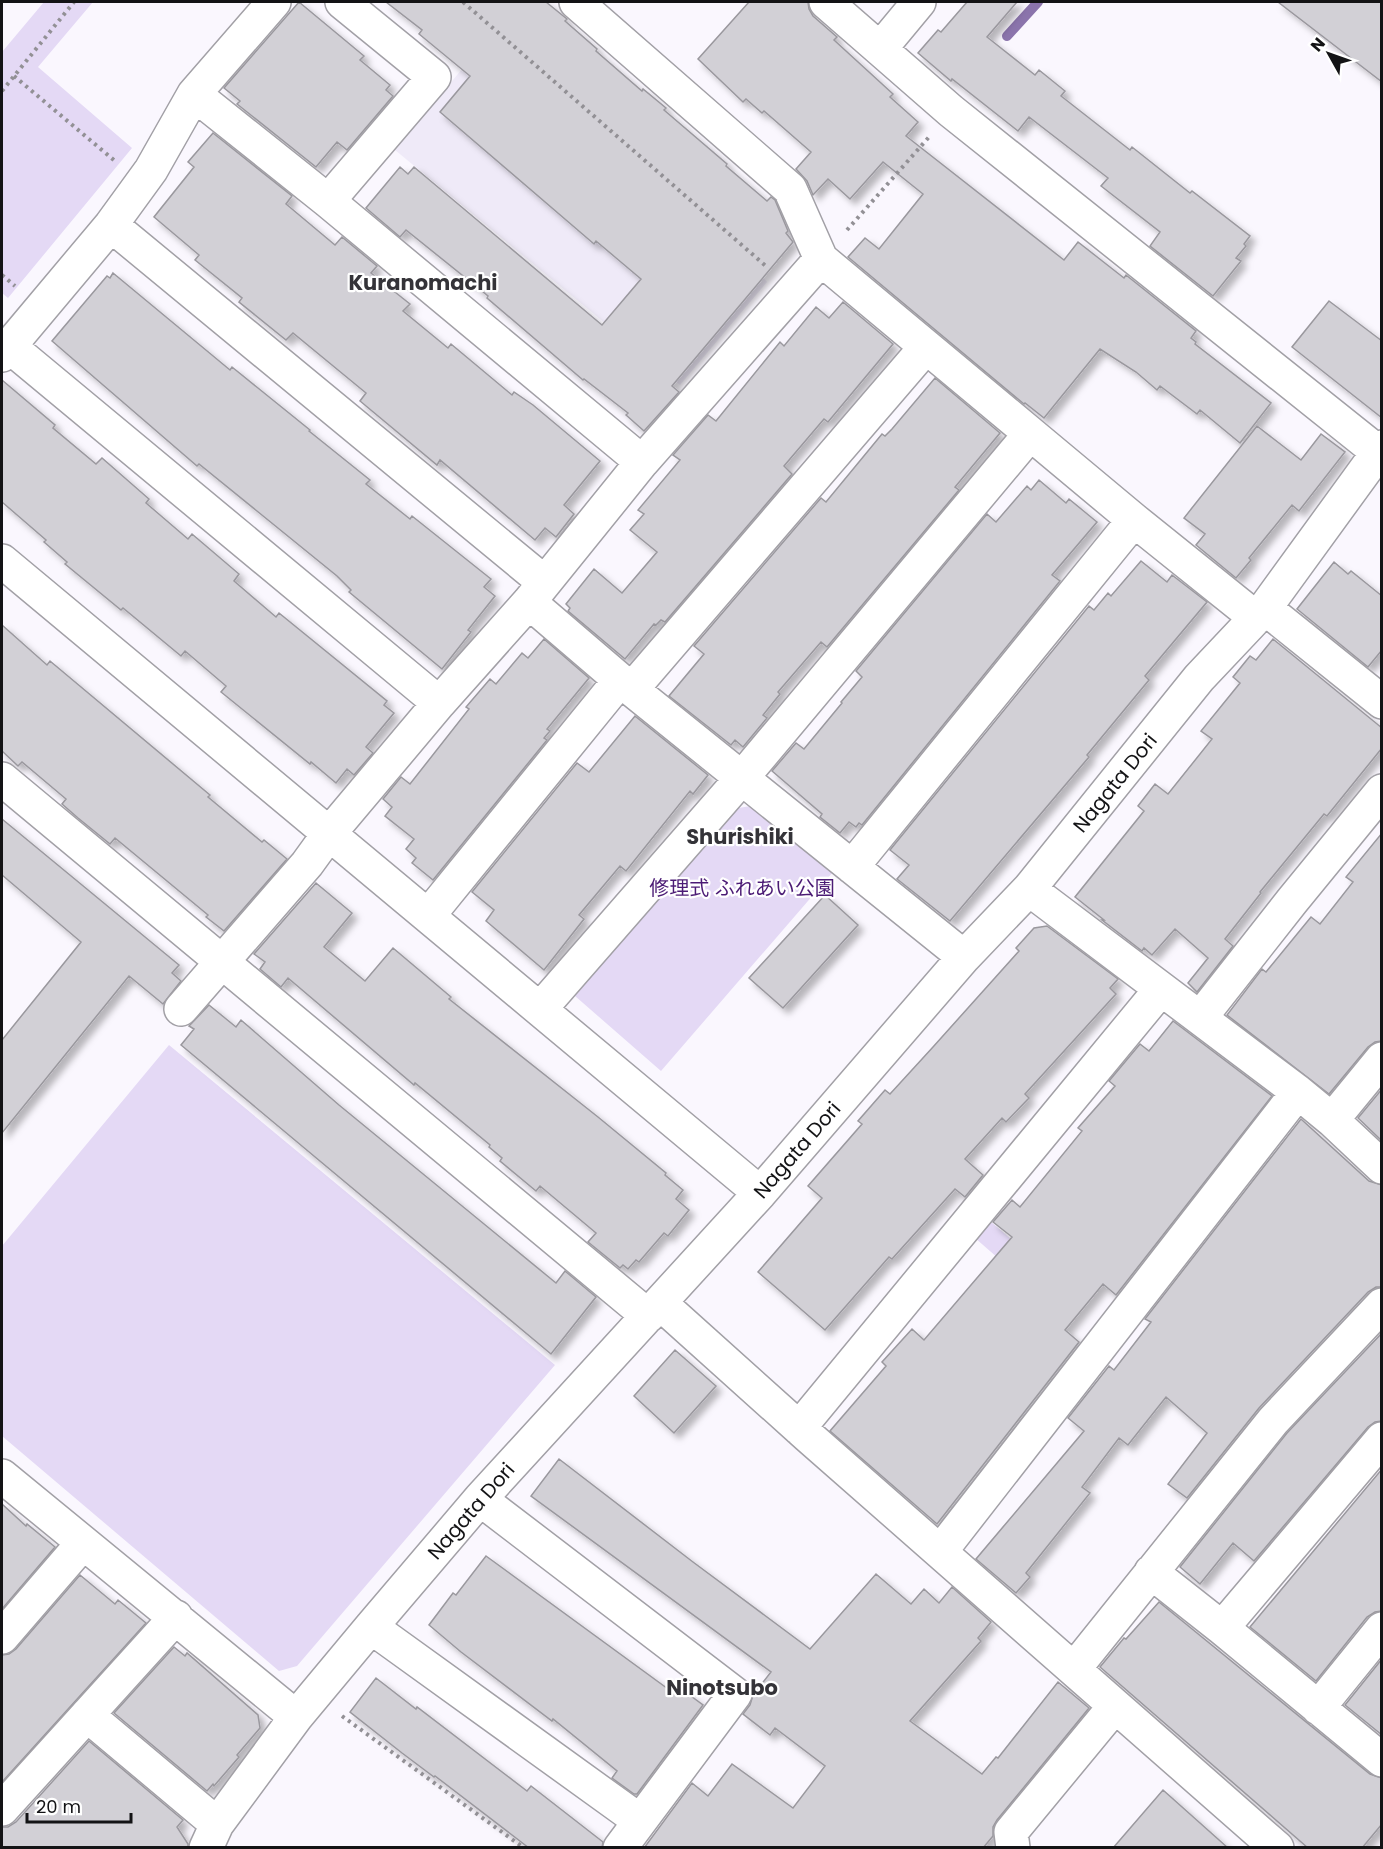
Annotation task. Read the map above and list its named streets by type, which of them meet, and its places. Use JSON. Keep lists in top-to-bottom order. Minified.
{"streets":{"street":["Nagata Dori"]},"districts":["Kuranomachi","Shurishiki","Ninotsubo"],"parks":["修理式 ふれあい公園"],"scale_bar":"20 m","north":"top left"}
